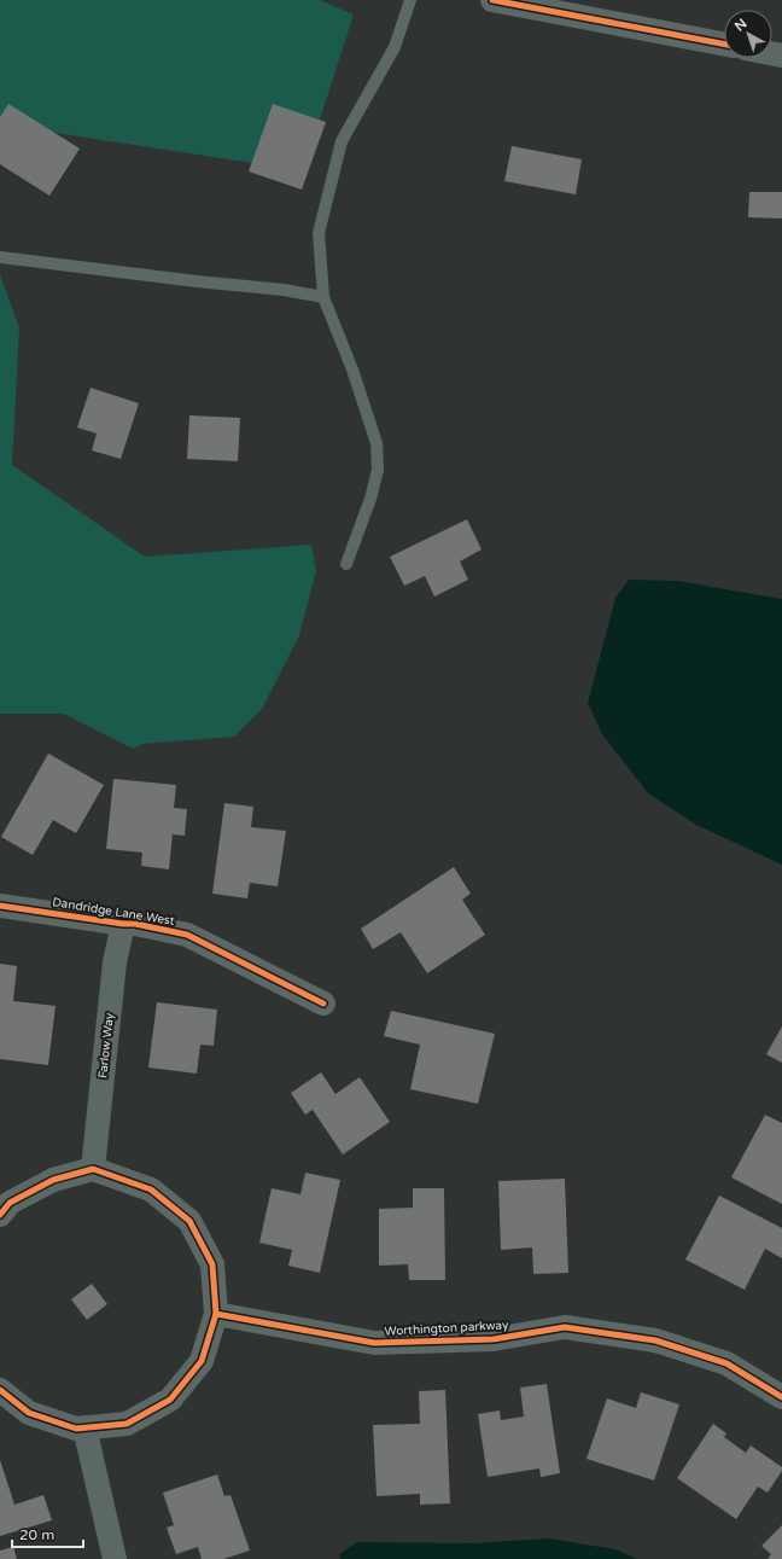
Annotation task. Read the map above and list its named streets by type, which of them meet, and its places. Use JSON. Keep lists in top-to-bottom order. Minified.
{"streets":{"street":["Dandridge Lane West","Farlow Way","Worthington parkway"]},"crossings":[["Dandridge Lane West","Farlow Way"]],"scale_bar":"20 m","north":"top left"}
